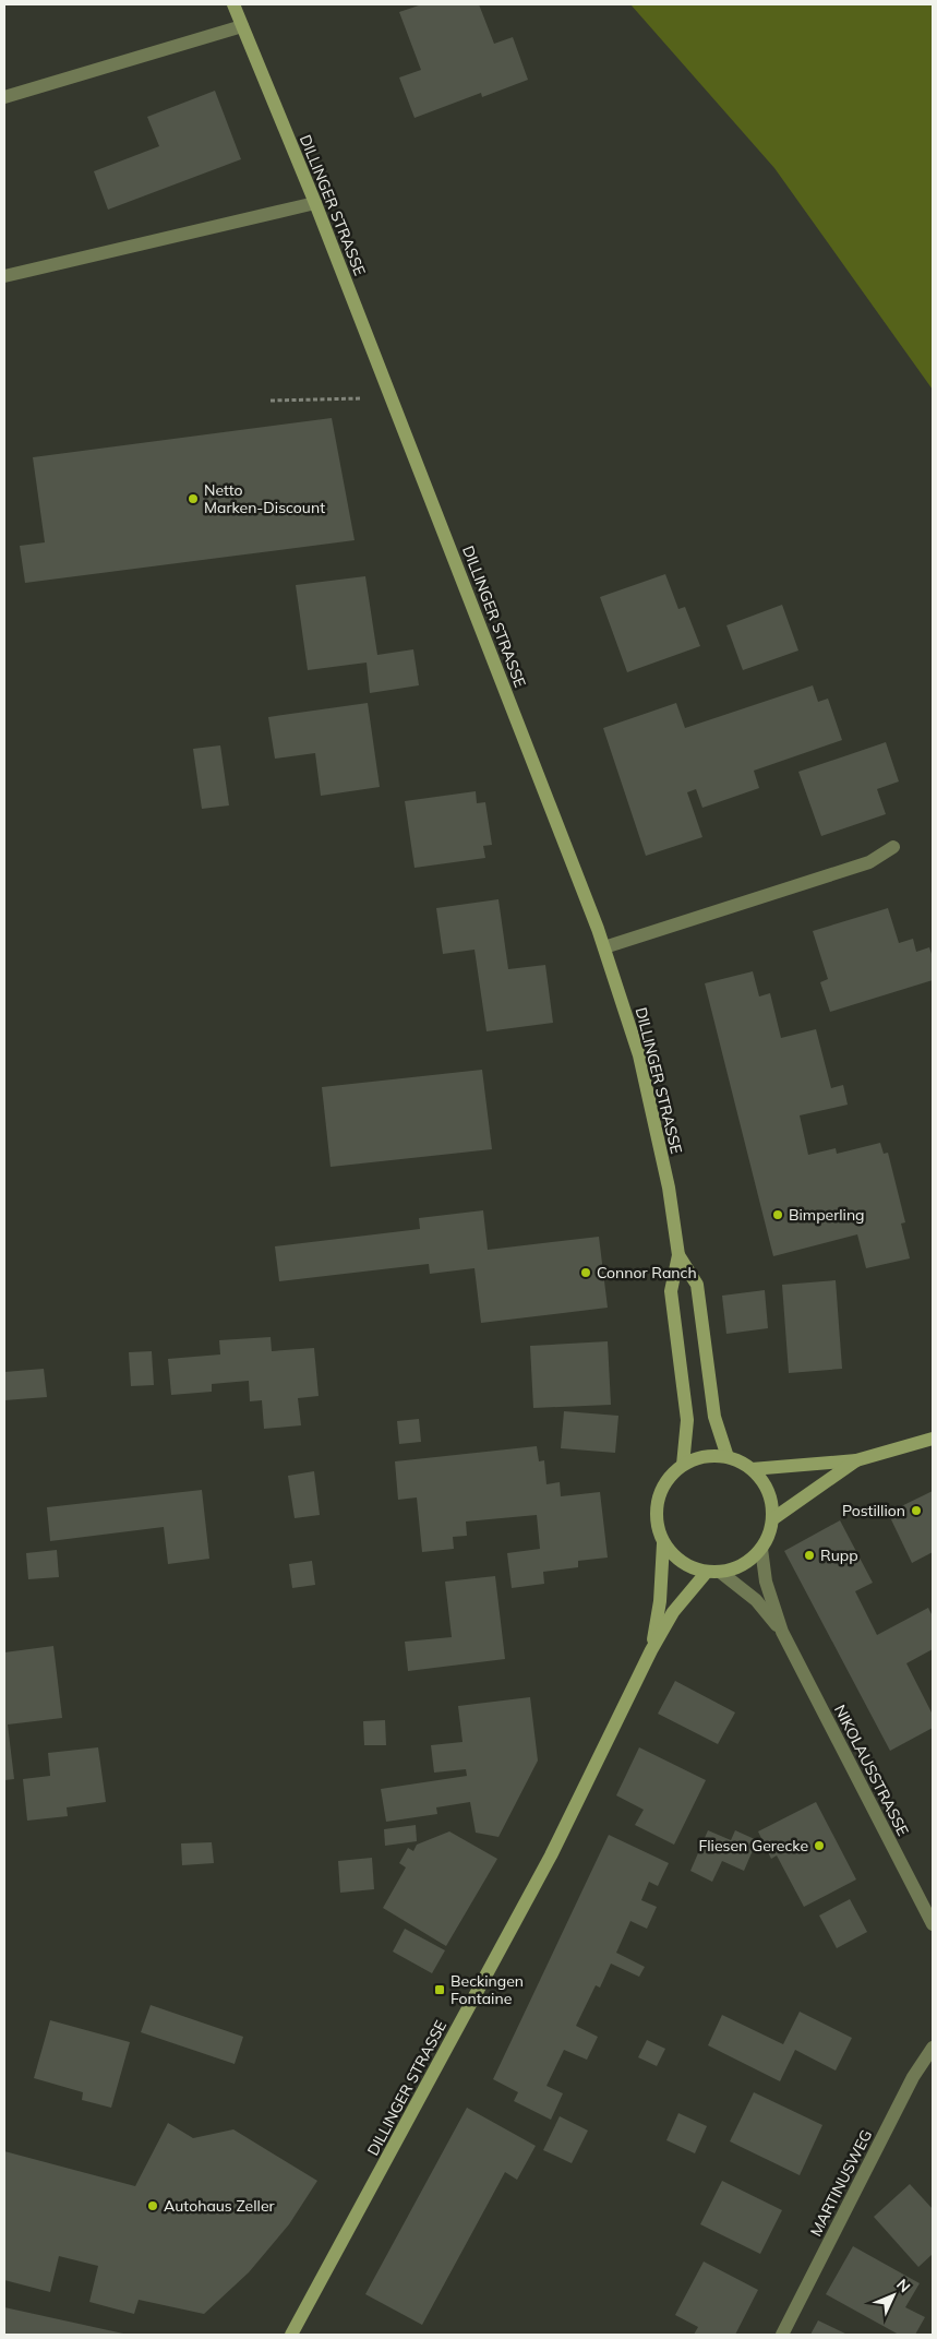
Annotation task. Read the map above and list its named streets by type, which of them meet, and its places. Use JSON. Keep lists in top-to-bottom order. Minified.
{"streets":{"street":["DILLINGER STRASSE","NIKOLAUSSTRASSE","MARTINUSWEG"]},"crossings":[["DILLINGER STRASSE","NIKOLAUSSTRASSE"]],"places":{"other":["Netto Marken-Discount","Bimperling","Connor Ranch","Postillion","Rupp","Fliesen Gerecke","Autohaus Zeller"],"transit":["Beckingen Fontaine"]},"north":"top right"}
